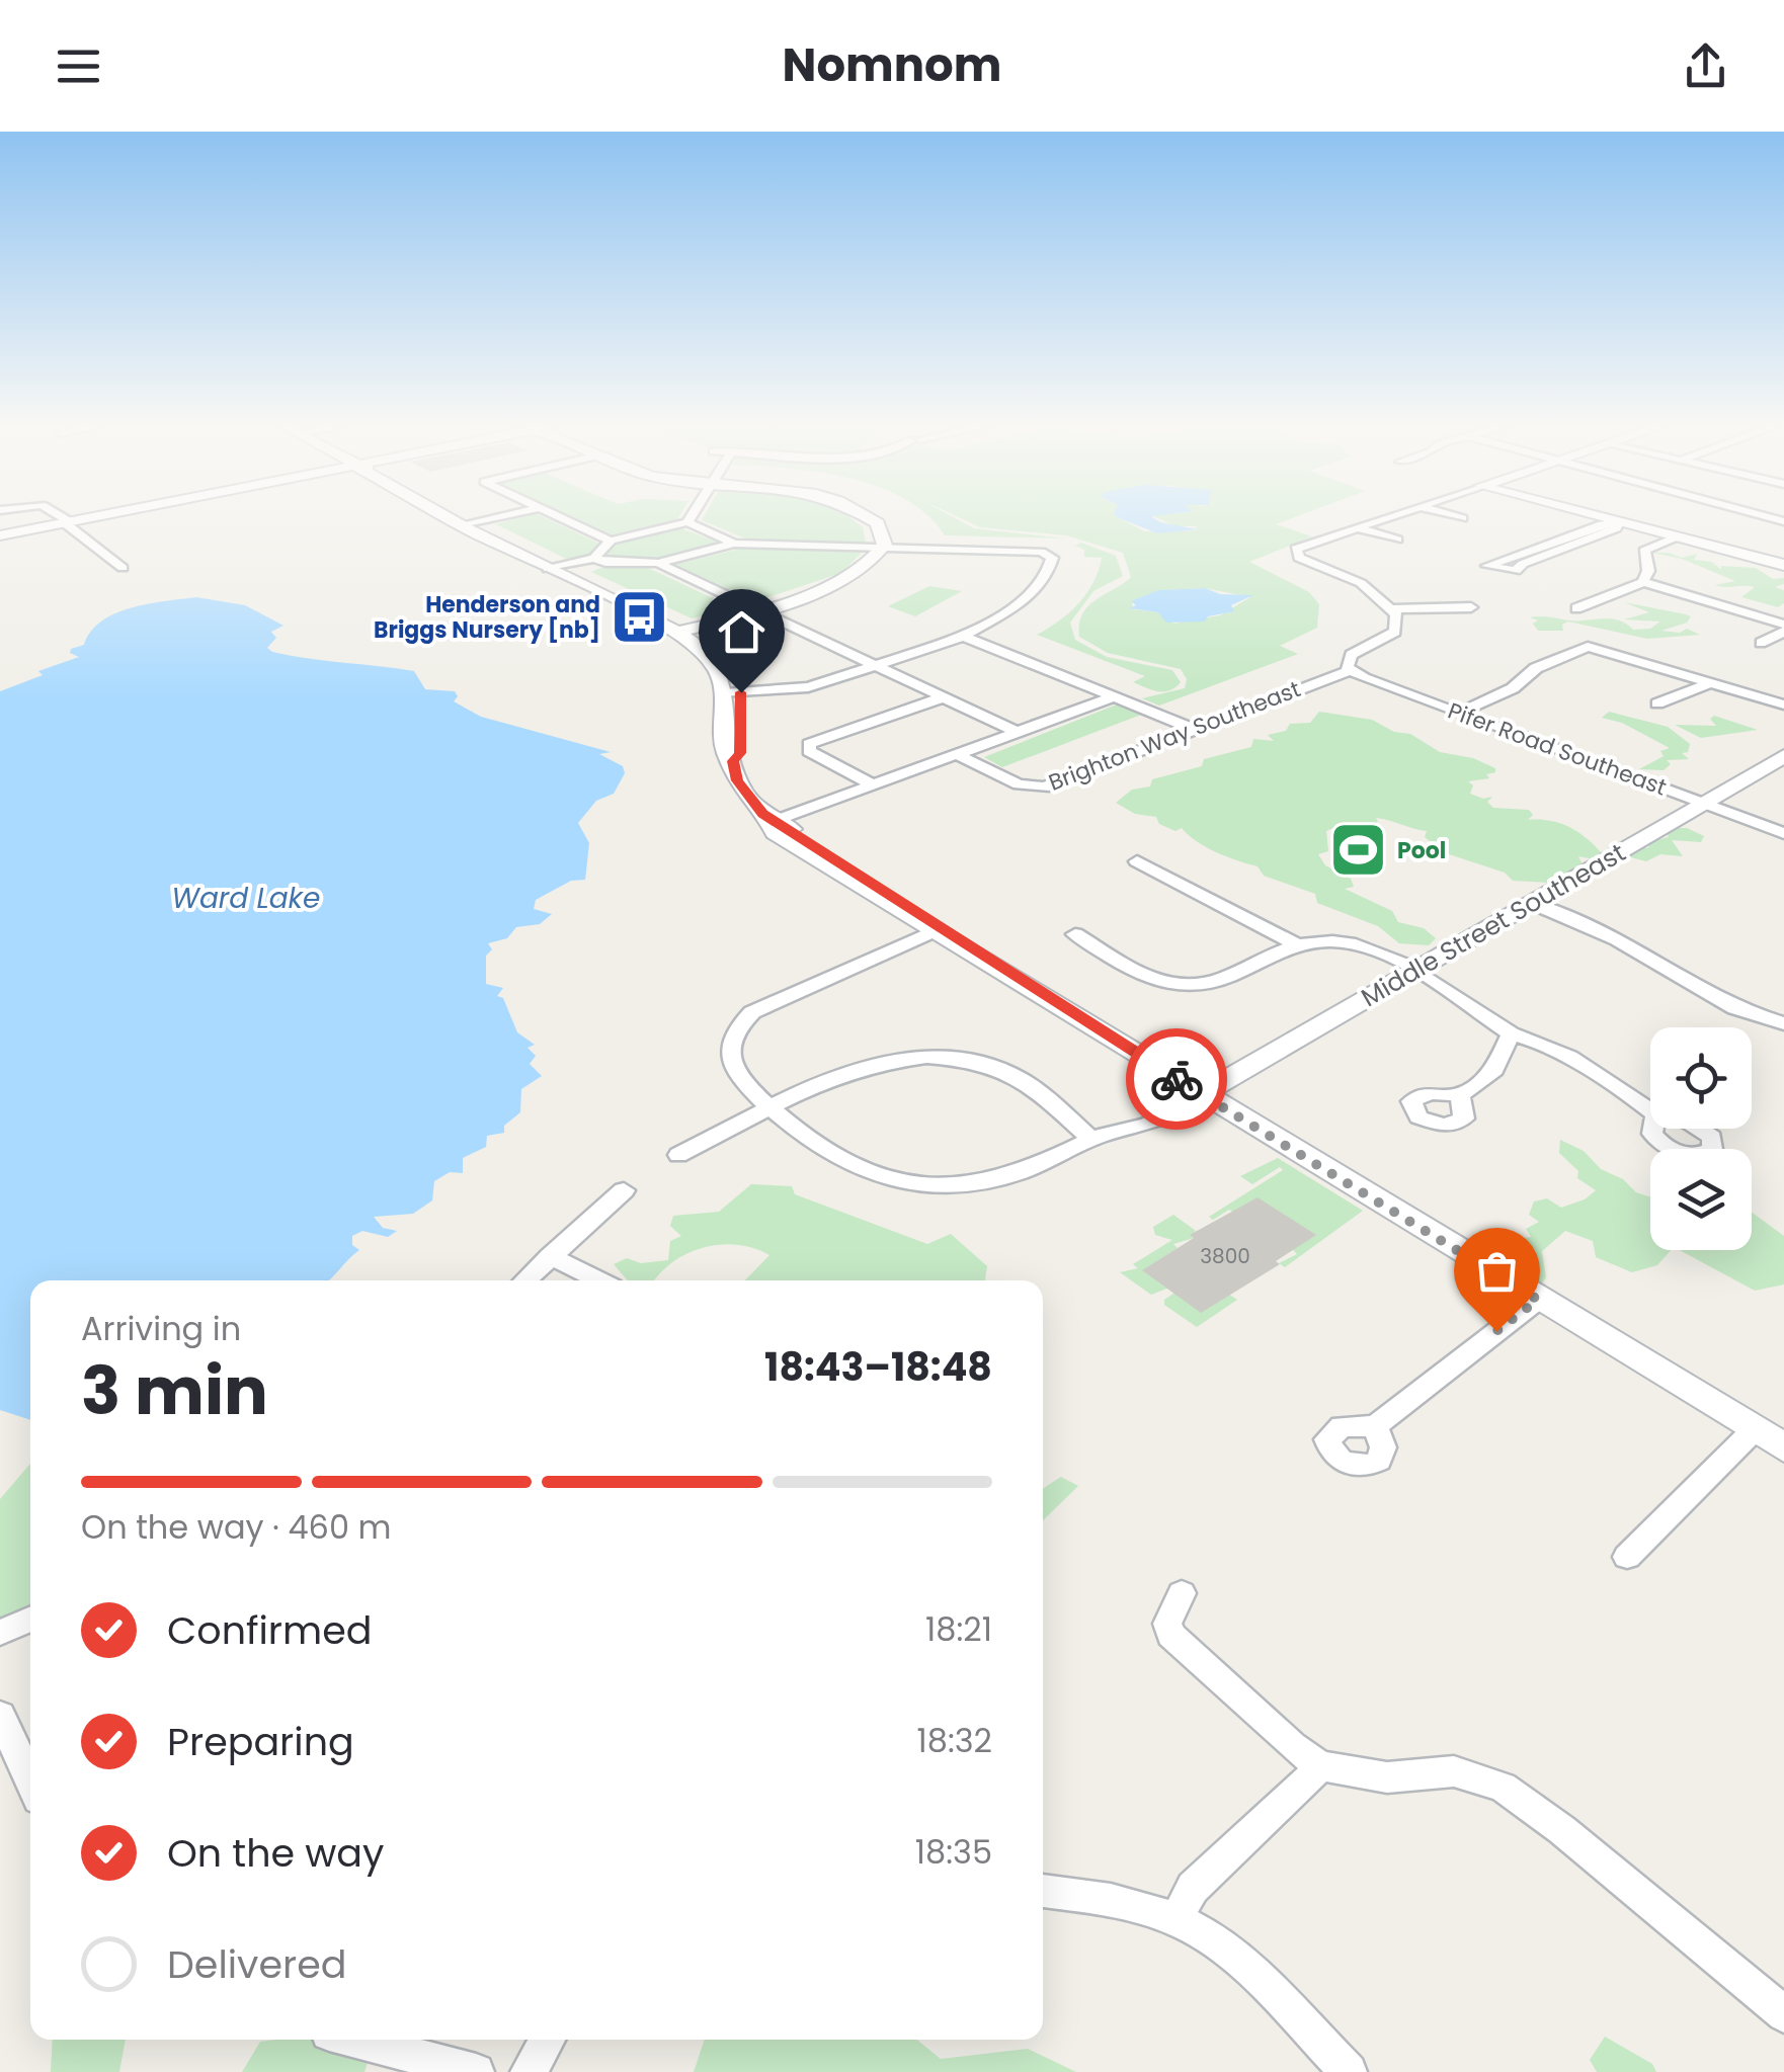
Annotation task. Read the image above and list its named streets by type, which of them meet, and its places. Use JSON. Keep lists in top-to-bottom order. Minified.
{"streets":{"street":["Brighton Way Southeast","Pifer Road Southeast","Middle Street Southeast"]},"crossings":[["Brighton Way Southeast","Pifer Road Southeast"],["Pifer Road Southeast","Middle Street Southeast"]],"water":["Ward Lake"],"places":{"bus stop":["Henderson and Briggs Nursery [nb]"],"sports":["Pool"]},"house_numbers":["3800"],"page":{"header":"Nomnom","heading":["3 min","Arriving in","18:43–18:48"],"bar":"On the way · 460 m","list":[["Confirmed","18:21"],["Preparing","18:32"],["On the way","18:35"],"Delivered"]}}
